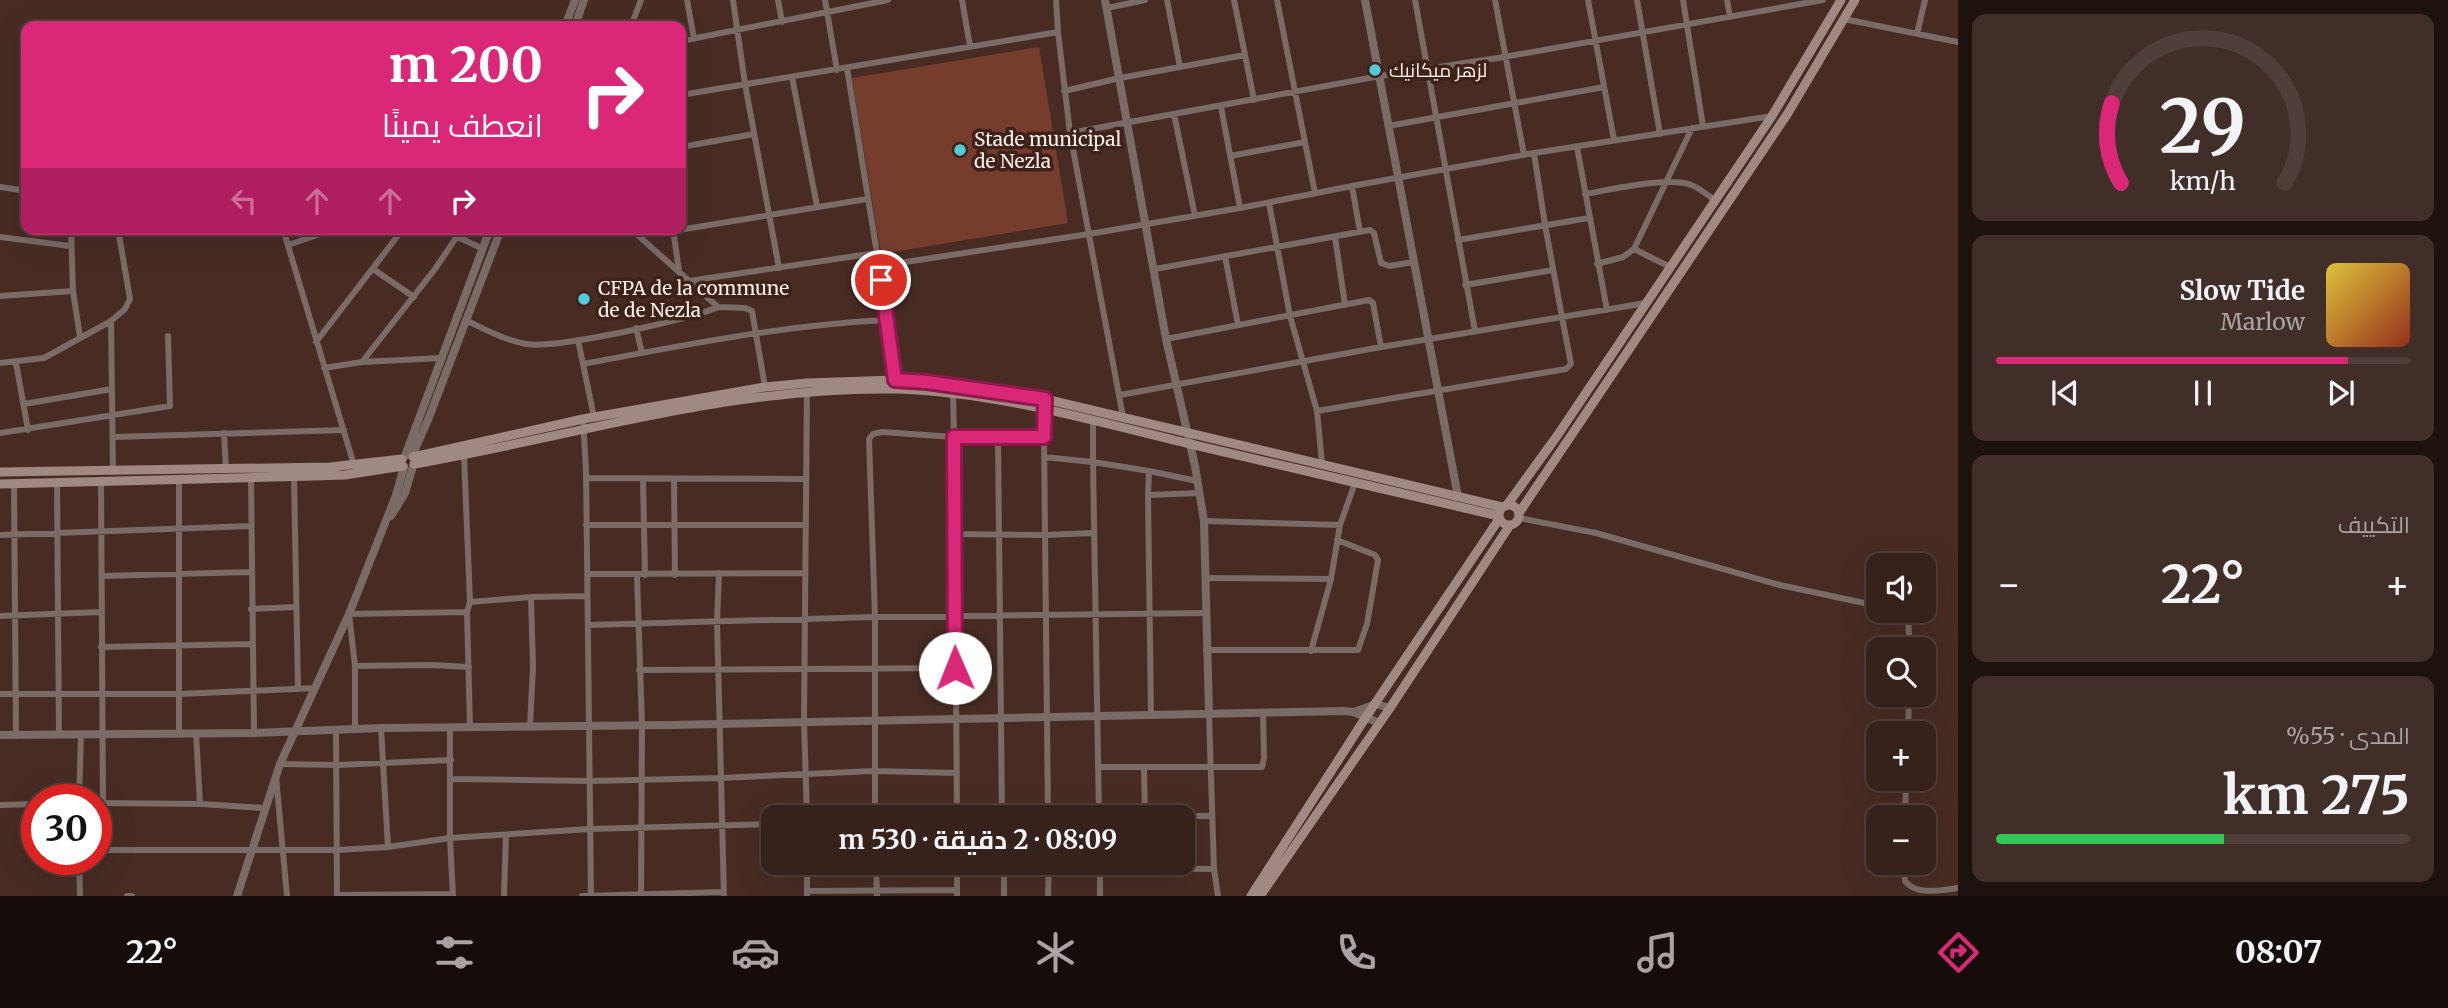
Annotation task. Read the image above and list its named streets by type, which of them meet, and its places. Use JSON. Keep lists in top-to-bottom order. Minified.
{"places":["لزهر ميكانيك","Stade municipal de Nezla","CFPA de la commune de de Nezla"],"page":{"turn":["200 m","انعطف يمينًا"],"song":["Slow Tide","Marlow"],"tile":["التكييف",["المدى · 55%","275 km"]],"map_buttons":["+","−"],"heat":["−","22°","+"],"limit":"30","trip":"08:09 · 2 دقيقة · 530 m","tabs":["08:07","22°"],"gauge":["29","km/h"]}}
